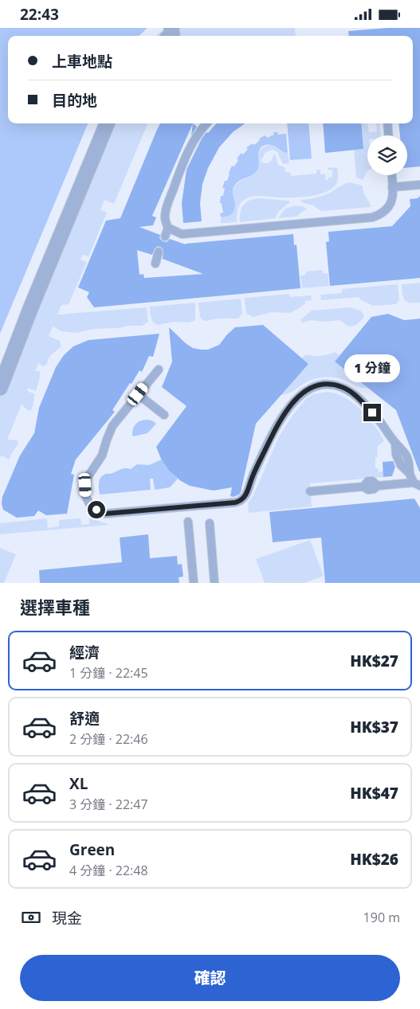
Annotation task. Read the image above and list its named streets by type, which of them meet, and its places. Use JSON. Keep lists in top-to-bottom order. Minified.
{"page":{"status":"22:43","banner":["上車地點","目的地"],"bubble":"1 分鐘","heading":"選擇車種","list":[{"name":"經濟","note":"1 分鐘 · 22:45","value":"HK$27"},{"name":"舒適","note":"2 分鐘 · 22:46","value":"HK$37"},{"name":"XL","note":"3 分鐘 · 22:47","value":"HK$47"},{"name":"Green","note":"4 分鐘 · 22:48","value":"HK$26"}],"pay":["現金","190 m"],"buttons":"確認"}}
